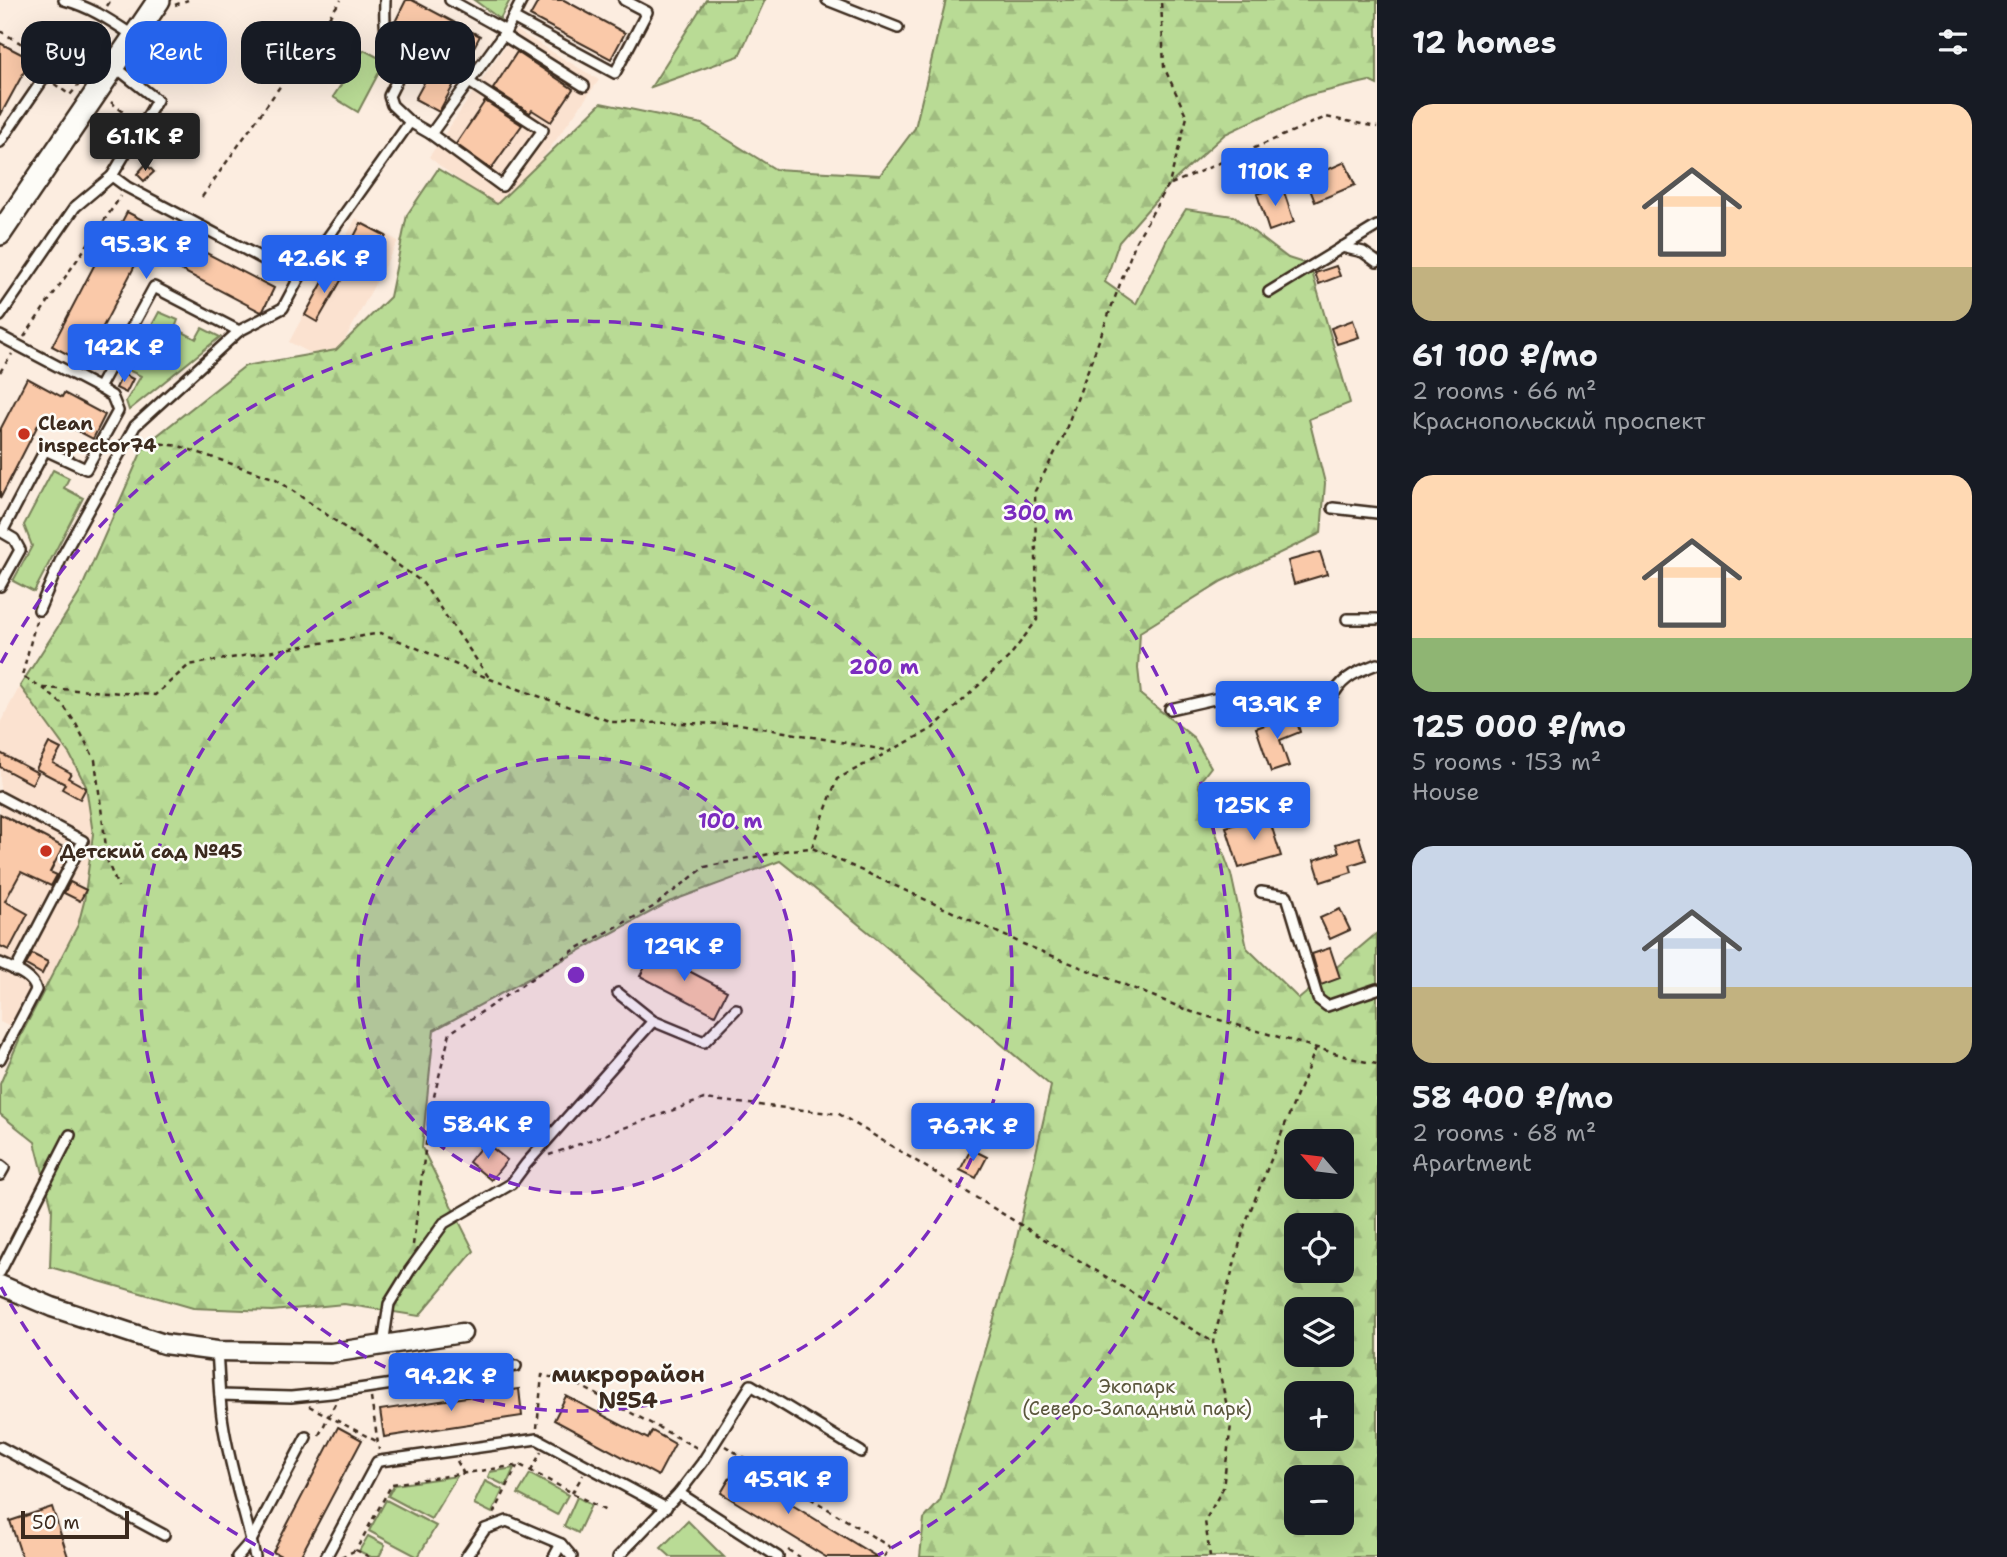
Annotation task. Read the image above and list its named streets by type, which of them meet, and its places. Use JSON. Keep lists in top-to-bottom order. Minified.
{"districts":["микрорайон №54"],"parks":["Экопарк (Северо-Западный парк)"],"places":["Clean inspector74","Детский сад №45"],"scale_bar":"50 m","north":"top left","page":{"heading":"12 homes","chip":["Buy","Rent","Filters","New"],"list":[{"name":"61 100 ₽/mo","note":"2 rooms · 66 m² · Краснопольский проспект"},{"name":"125 000 ₽/mo","note":"5 rooms · 153 m² · House"},{"name":"58 400 ₽/mo","note":"2 rooms · 68 m² · Apartment"}],"price":["61.1K ₽","110K ₽","95.3K ₽","42.6K ₽","142K ₽","93.9K ₽","125K ₽","129K ₽","58.4K ₽","76.7K ₽","94.2K ₽","45.9K ₽"],"map_buttons":["+","−"],"scale":"50 m"},"rings":["300 m","200 m","100 m"]}
